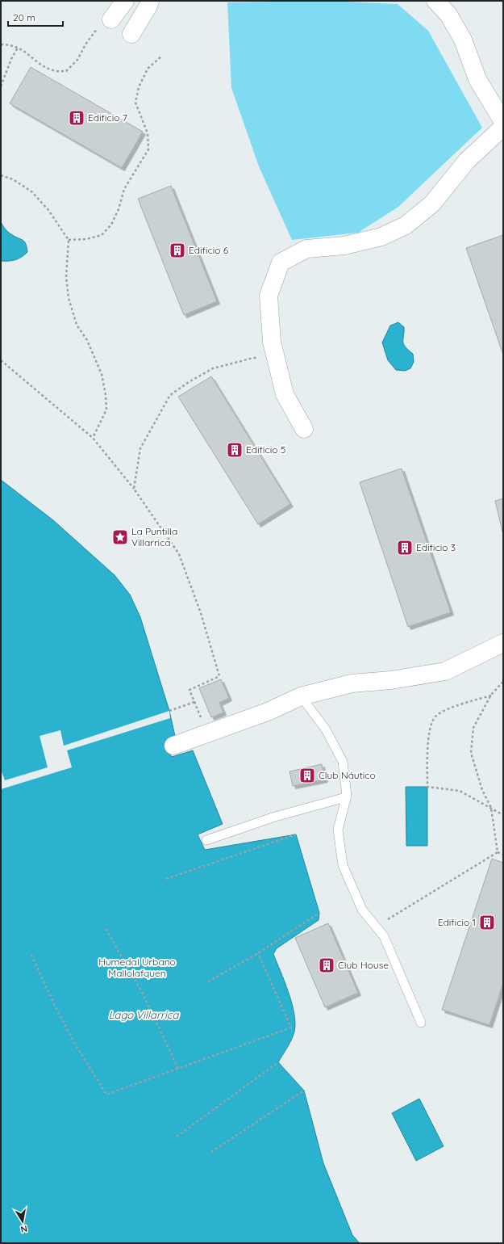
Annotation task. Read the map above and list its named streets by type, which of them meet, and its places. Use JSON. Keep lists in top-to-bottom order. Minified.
{"water":["Lago Villarrica"],"parks":["Humedal Urbano Mallolafquen"],"places":{"building":["Edificio 7","Edificio 6","Edificio 5","Edificio 3","Club Náutico","Edificio 1","Club House"],"place":["La Puntilla Villarrica"]},"scale_bar":"20 m","north":"bottom"}
